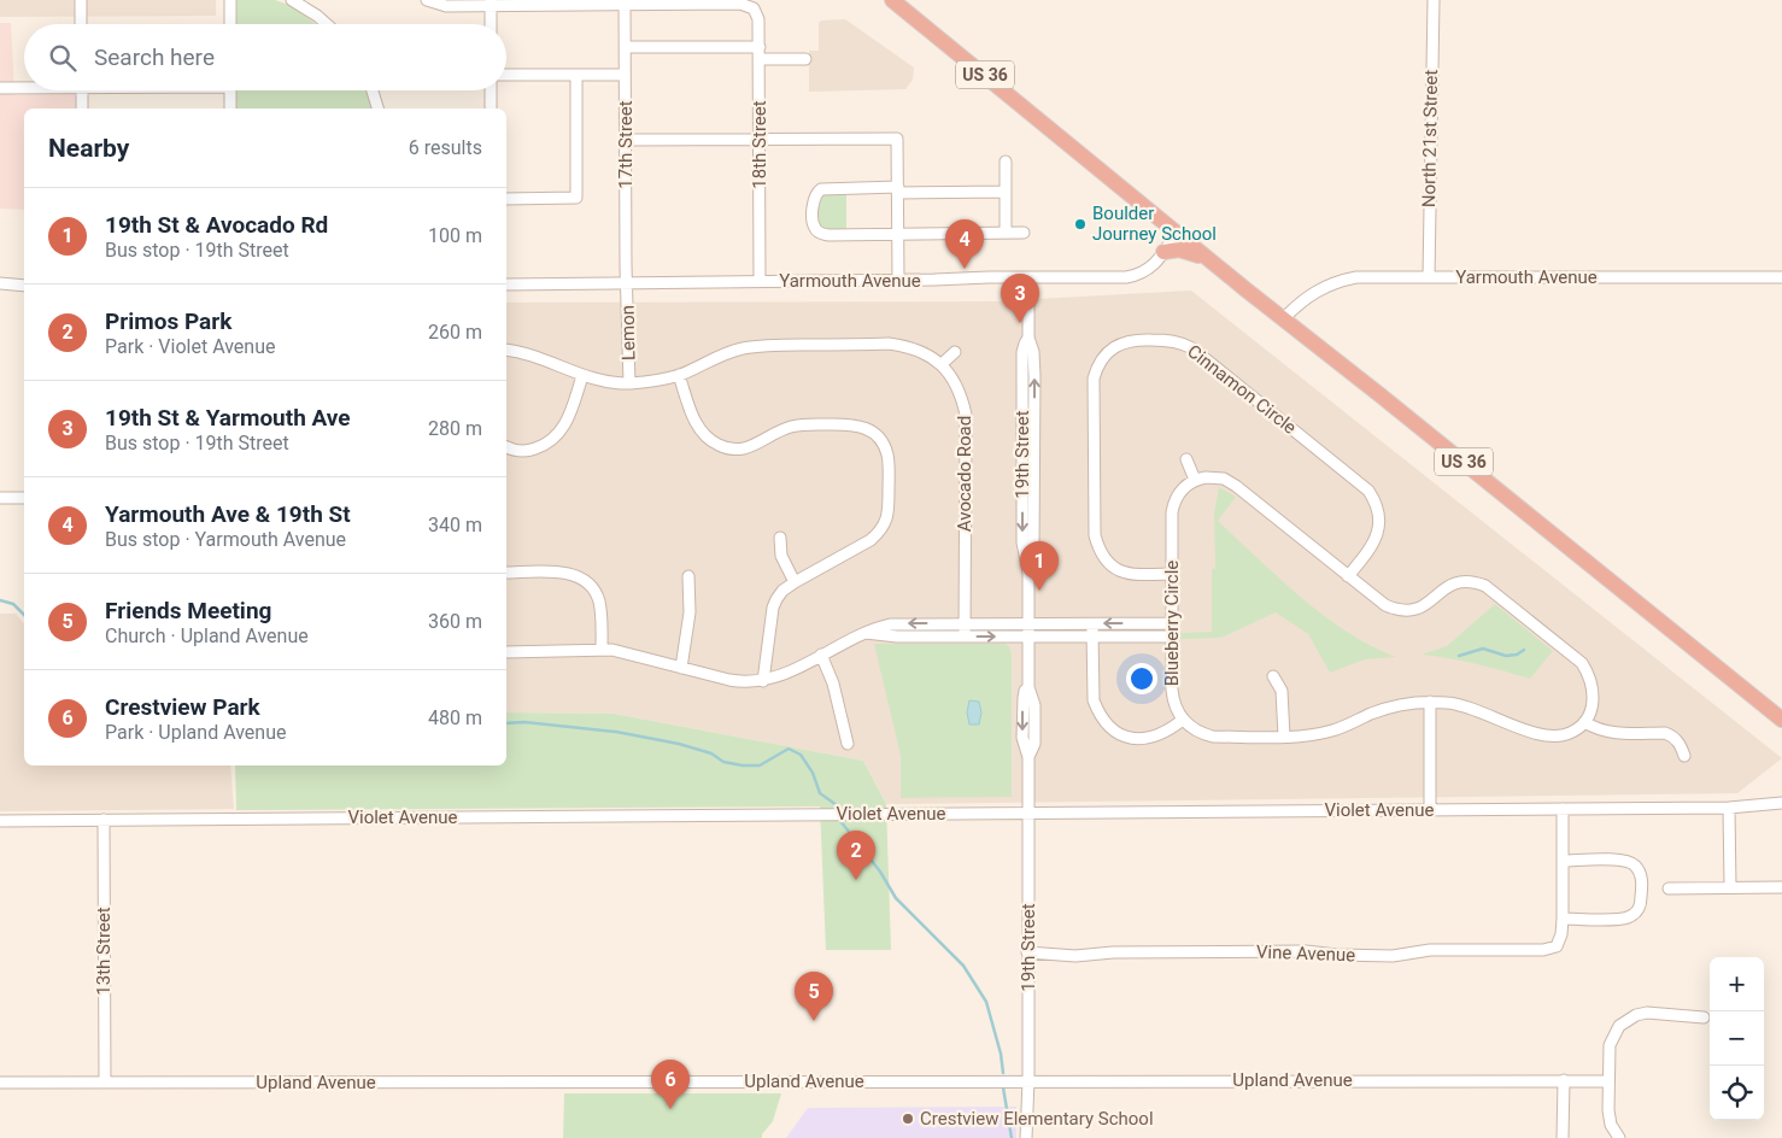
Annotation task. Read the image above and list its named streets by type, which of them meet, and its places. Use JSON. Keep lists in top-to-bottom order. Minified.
{"streets":{"highway":["US 36"],"street":["North 21st Street","17th Street","18th Street","Yarmouth Avenue","Lemon","Cinnamon Circle","19th Street","Avocado Road","Blueberry Circle","Violet Avenue","13th Street","Vine Avenue","Upland Avenue"]},"crossings":[["US 36","Yarmouth Avenue"],["North 21st Street","Yarmouth Avenue"],["17th Street","18th Street"],["17th Street","Yarmouth Avenue"],["17th Street","Lemon"],["18th Street","Yarmouth Avenue"],["Yarmouth Avenue","Lemon"],["Yarmouth Avenue","19th Street"],["Lemon","Avocado Road"],["Cinnamon Circle","Blueberry Circle"],["19th Street","Violet Avenue"],["19th Street","Vine Avenue"],["19th Street","Upland Avenue"],["Violet Avenue","13th Street"],["13th Street","Upland Avenue"]],"places":["Boulder Journey School","Crestview Elementary School"],"page":{"search":"Search here","heading":["Nearby","6 results"],"list":[{"mark":"1","name":"19th St & Avocado Rd","note":"Bus stop · 19th Street","value":"100 m"},{"mark":"2","name":"Primos Park","note":"Park · Violet Avenue","value":"260 m"},{"mark":"3","name":"19th St & Yarmouth Ave","note":"Bus stop · 19th Street","value":"280 m"},{"mark":"4","name":"Yarmouth Ave & 19th St","note":"Bus stop · Yarmouth Avenue","value":"340 m"},{"mark":"5","name":"Friends Meeting","note":"Church · Upland Avenue","value":"360 m"},{"mark":"6","name":"Crestview Park","note":"Park · Upland Avenue","value":"480 m"}],"pins":["4","3","1","2","5","6"],"map_buttons":["+","−"]}}
